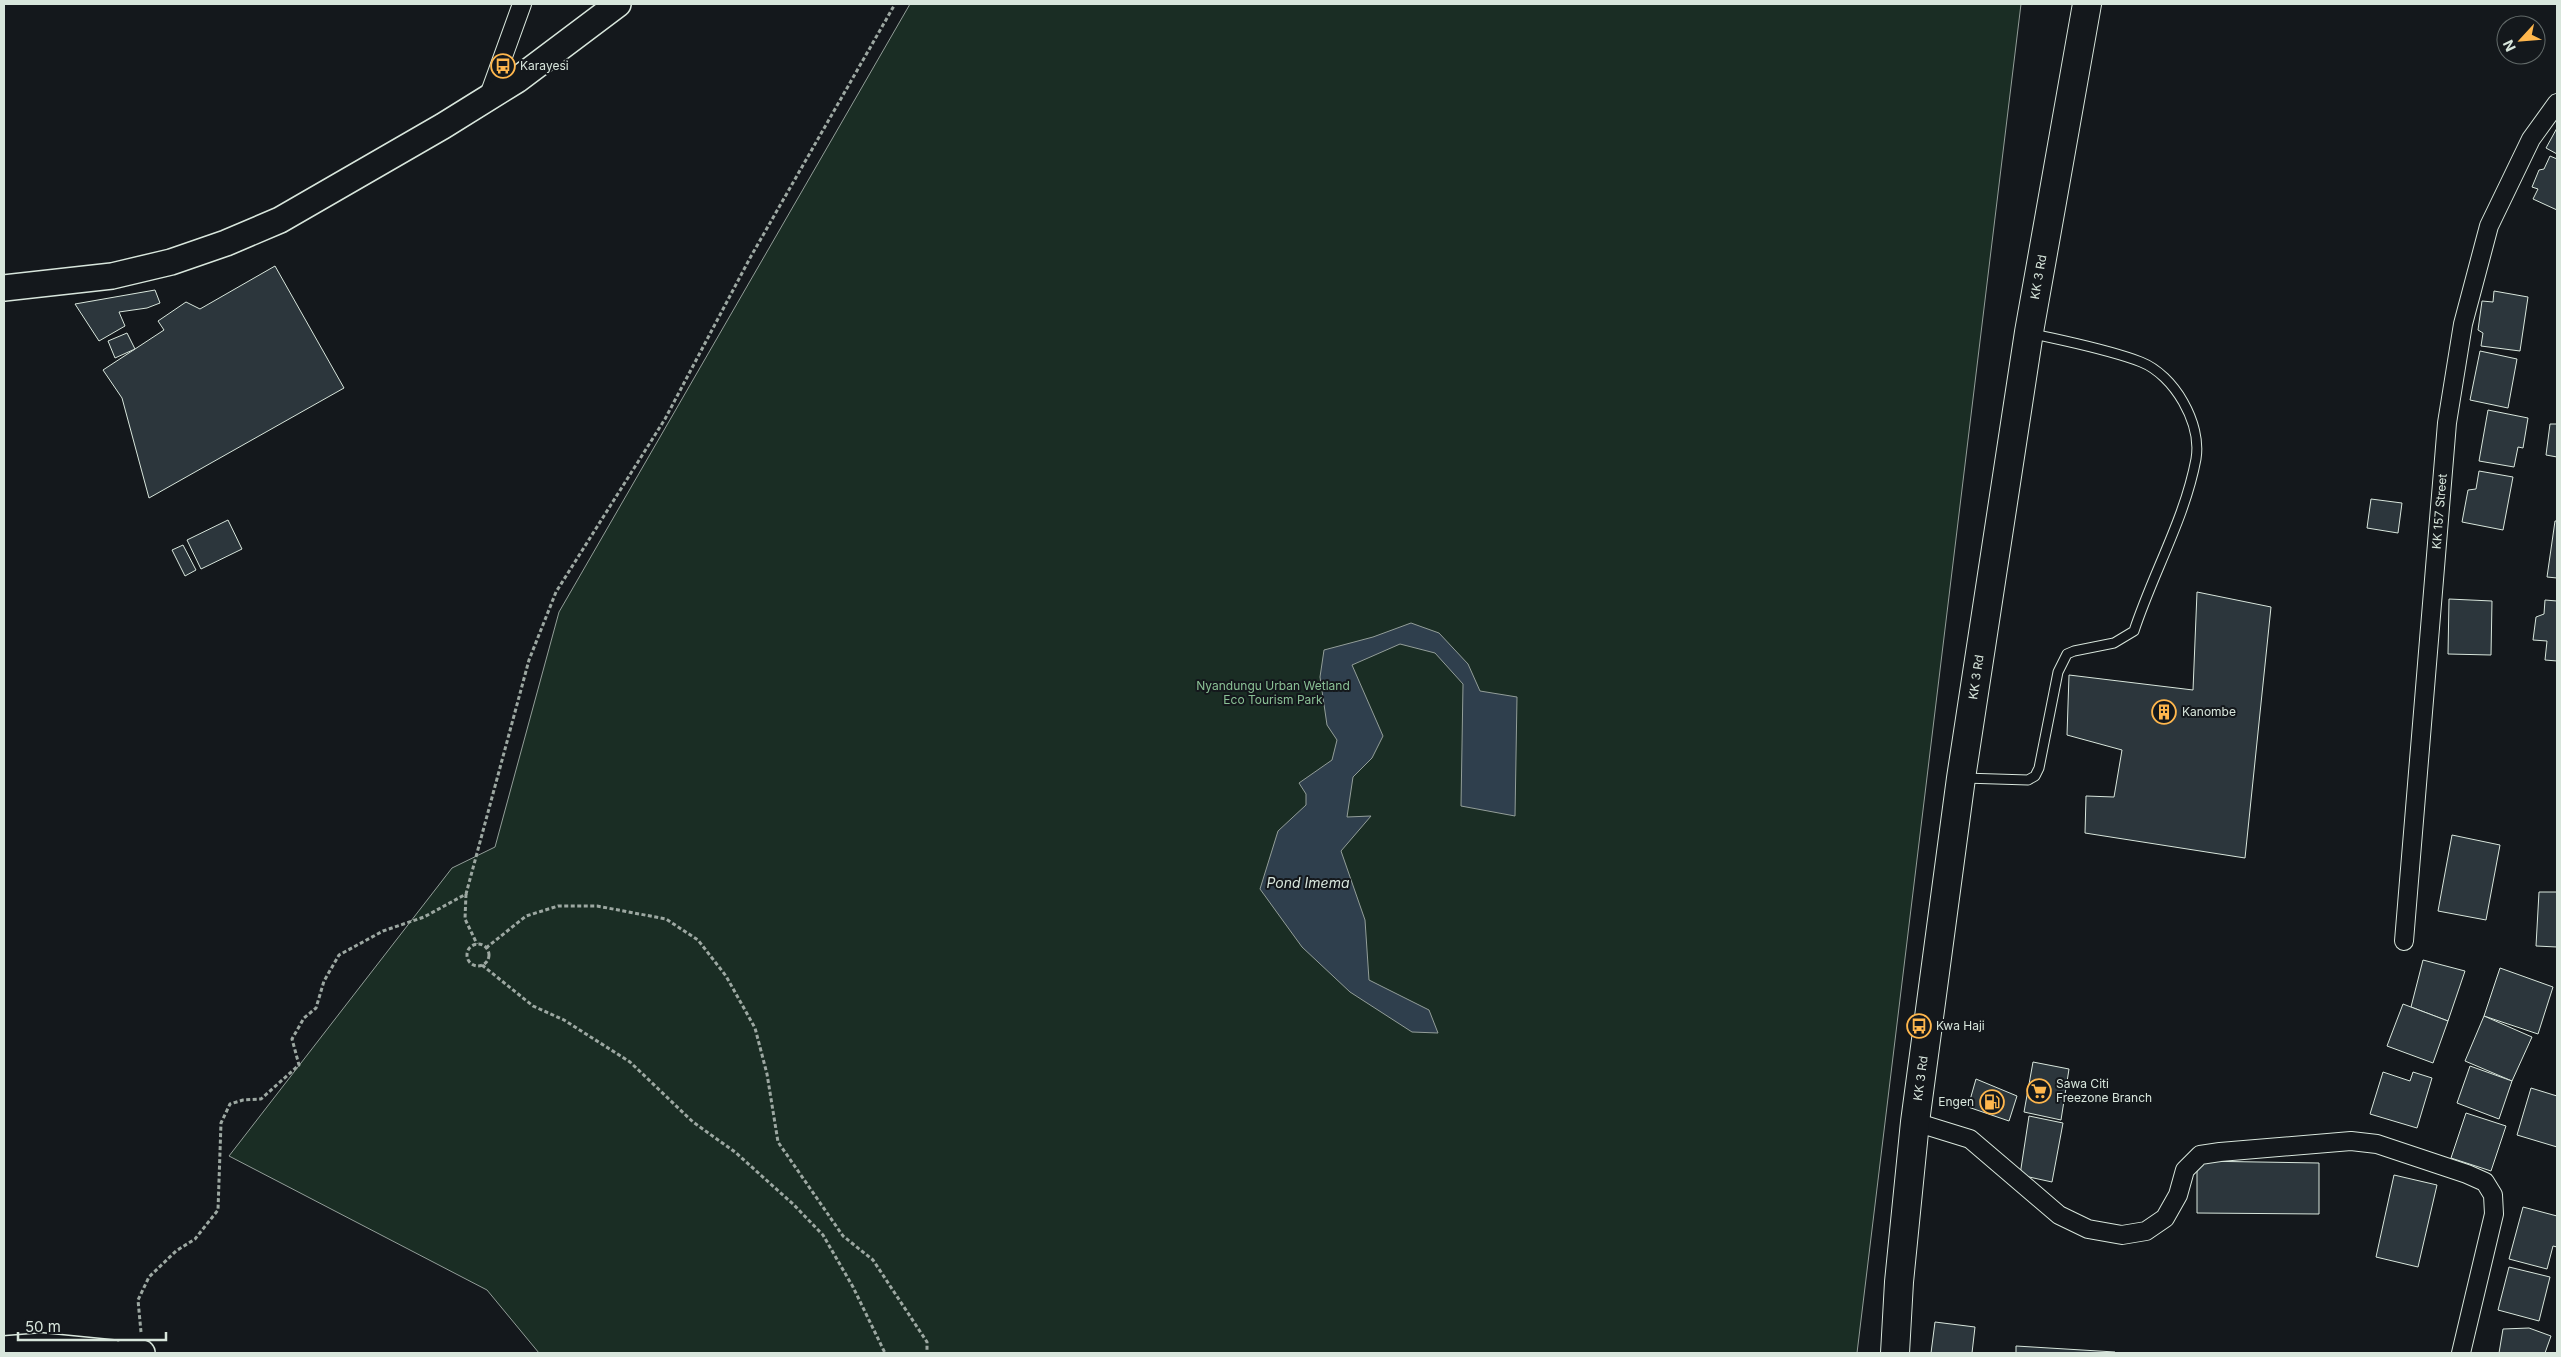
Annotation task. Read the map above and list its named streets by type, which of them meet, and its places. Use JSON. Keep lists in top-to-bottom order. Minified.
{"streets":{"highway":["KK 3 Rd"],"street":["KK 157 Street"]},"water":["Pond Imema"],"parks":["Nyandungu Urban Wetland Eco Tourism Park"],"places":{"bus stop":["Karayesi","Kwa Haji"],"building":["Kanombe"],"supermarket":["Sawa Citi Freezone Branch"],"fuel station":["Engen"]},"scale_bar":"50 m","north":"bottom left"}
